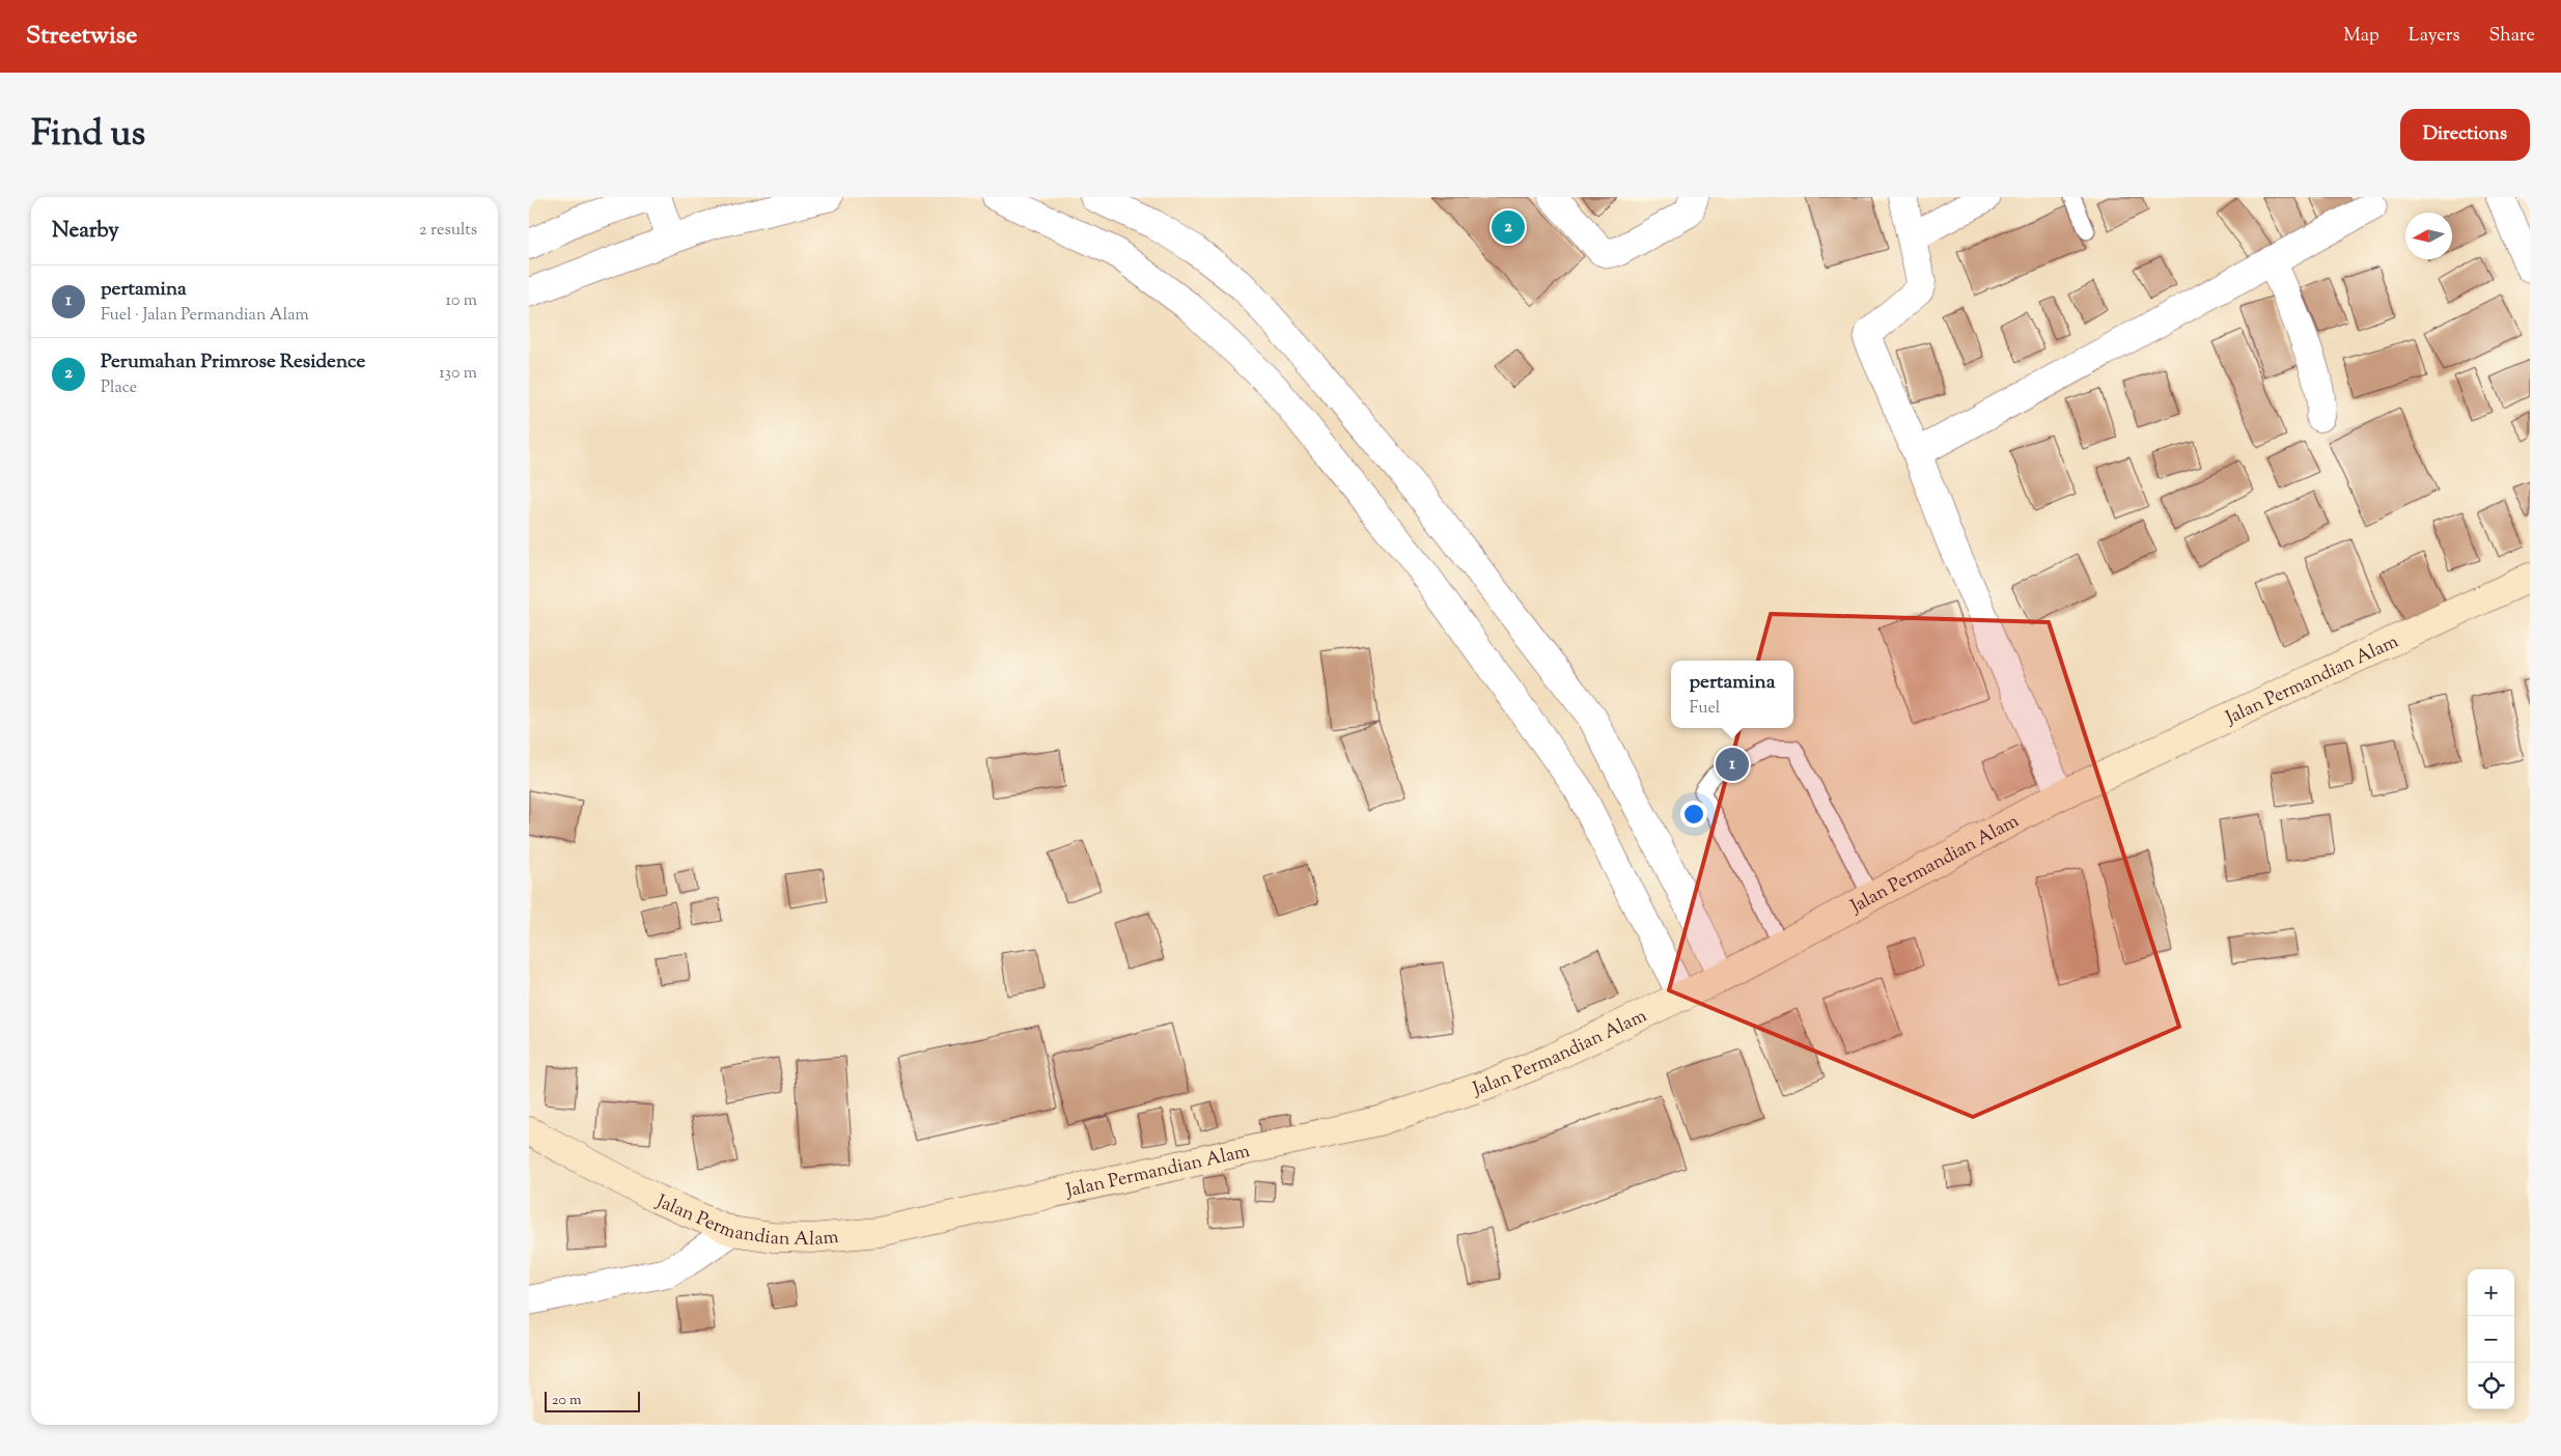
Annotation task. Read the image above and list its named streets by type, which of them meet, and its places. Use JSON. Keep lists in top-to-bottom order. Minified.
{"streets":{"main road":["Jalan Permandian Alam"]},"scale_bar":"20 m","north":"left","page":{"header":"Streetwise","nav":["Map","Layers","Share"],"title":"Find us","buttons":"Directions","heading":["Nearby","2 results"],"pins":["2","1"],"list":[{"mark":"1","name":"pertamina","note":"Fuel · Jalan Permandian Alam","value":"10 m"},{"mark":"2","name":"Perumahan Primrose Residence","note":"Place","value":"130 m"}],"popup":["pertamina","Fuel"],"map_buttons":["+","−"],"scale":"20 m"}}
